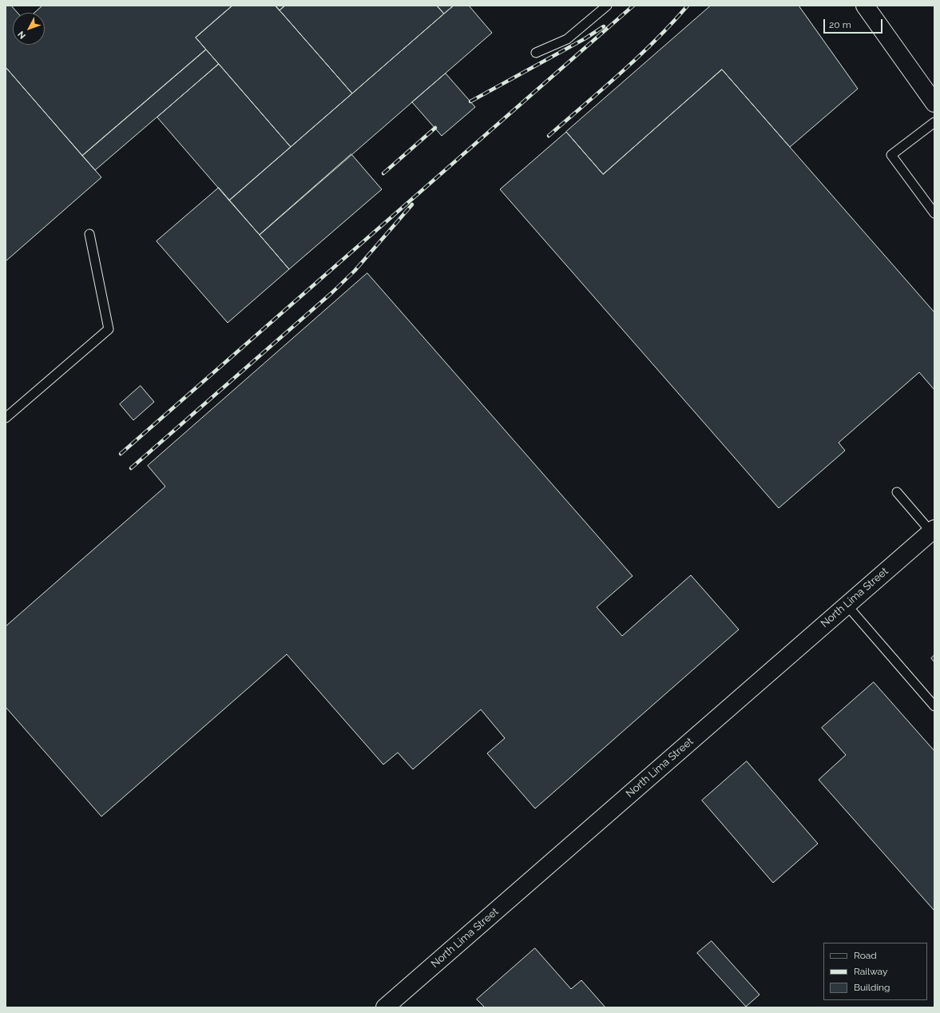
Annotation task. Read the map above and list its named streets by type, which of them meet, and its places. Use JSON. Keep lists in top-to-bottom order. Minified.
{"streets":{"street":["North Lima Street"]},"legend":["Road","Railway","Building"],"scale_bar":"20 m","north":"bottom left"}
